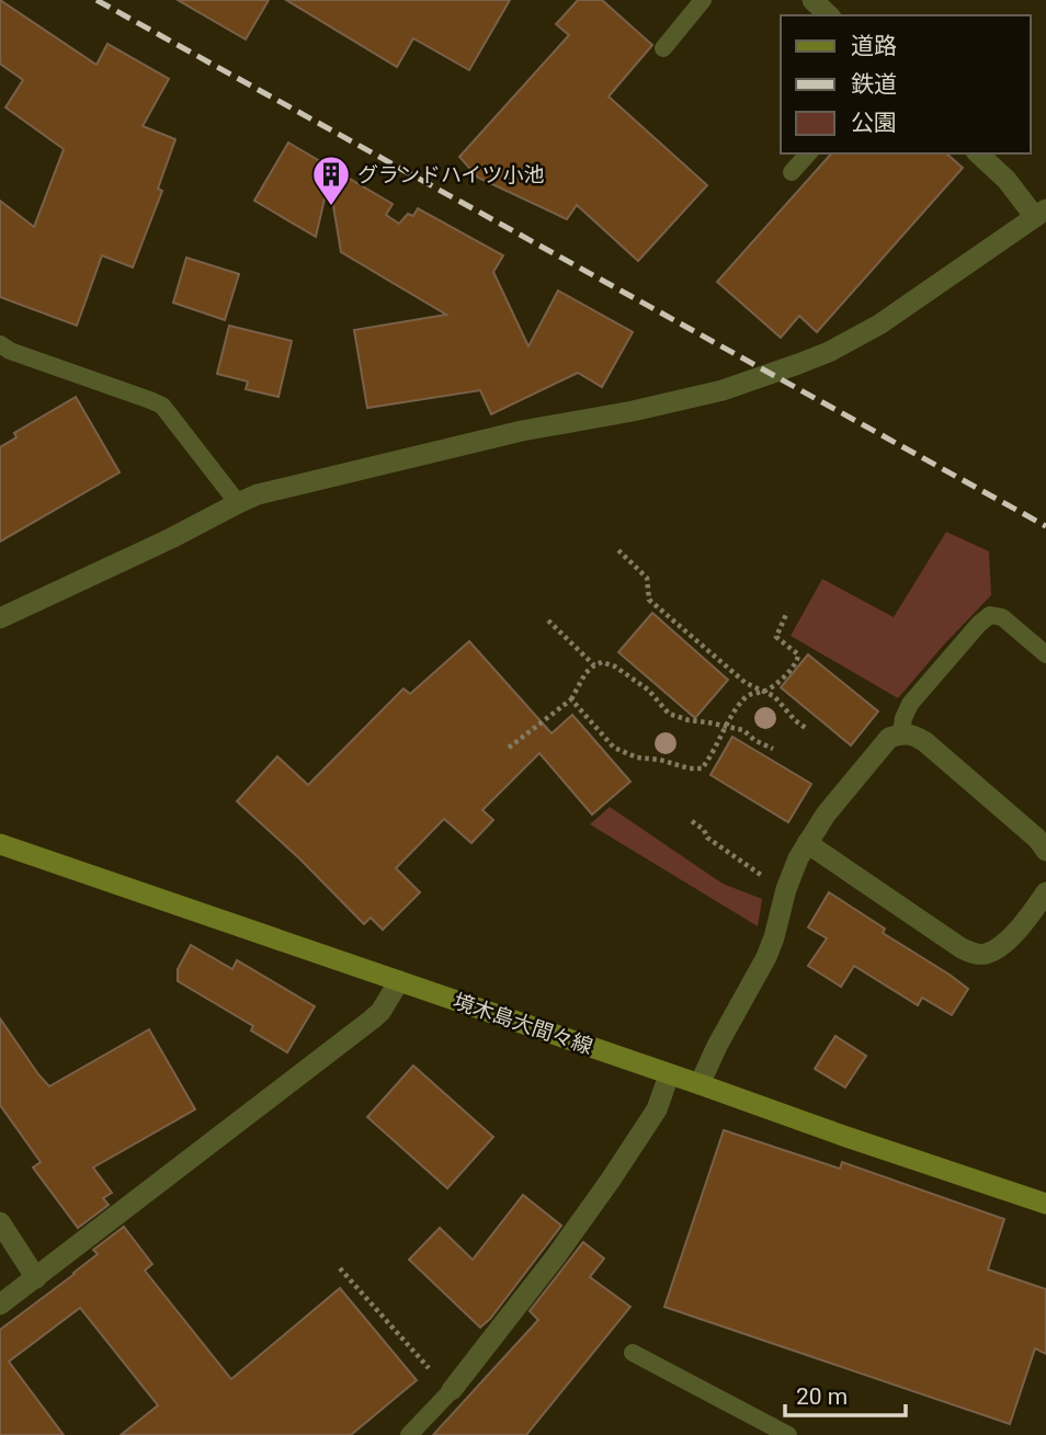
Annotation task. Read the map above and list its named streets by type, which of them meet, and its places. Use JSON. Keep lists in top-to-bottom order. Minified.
{"streets":{"main road":["境木島大間々線"]},"places":{"building":["グランドハイツ小池"]},"legend":["道路","鉄道","公園"],"scale_bar":"20 m"}
